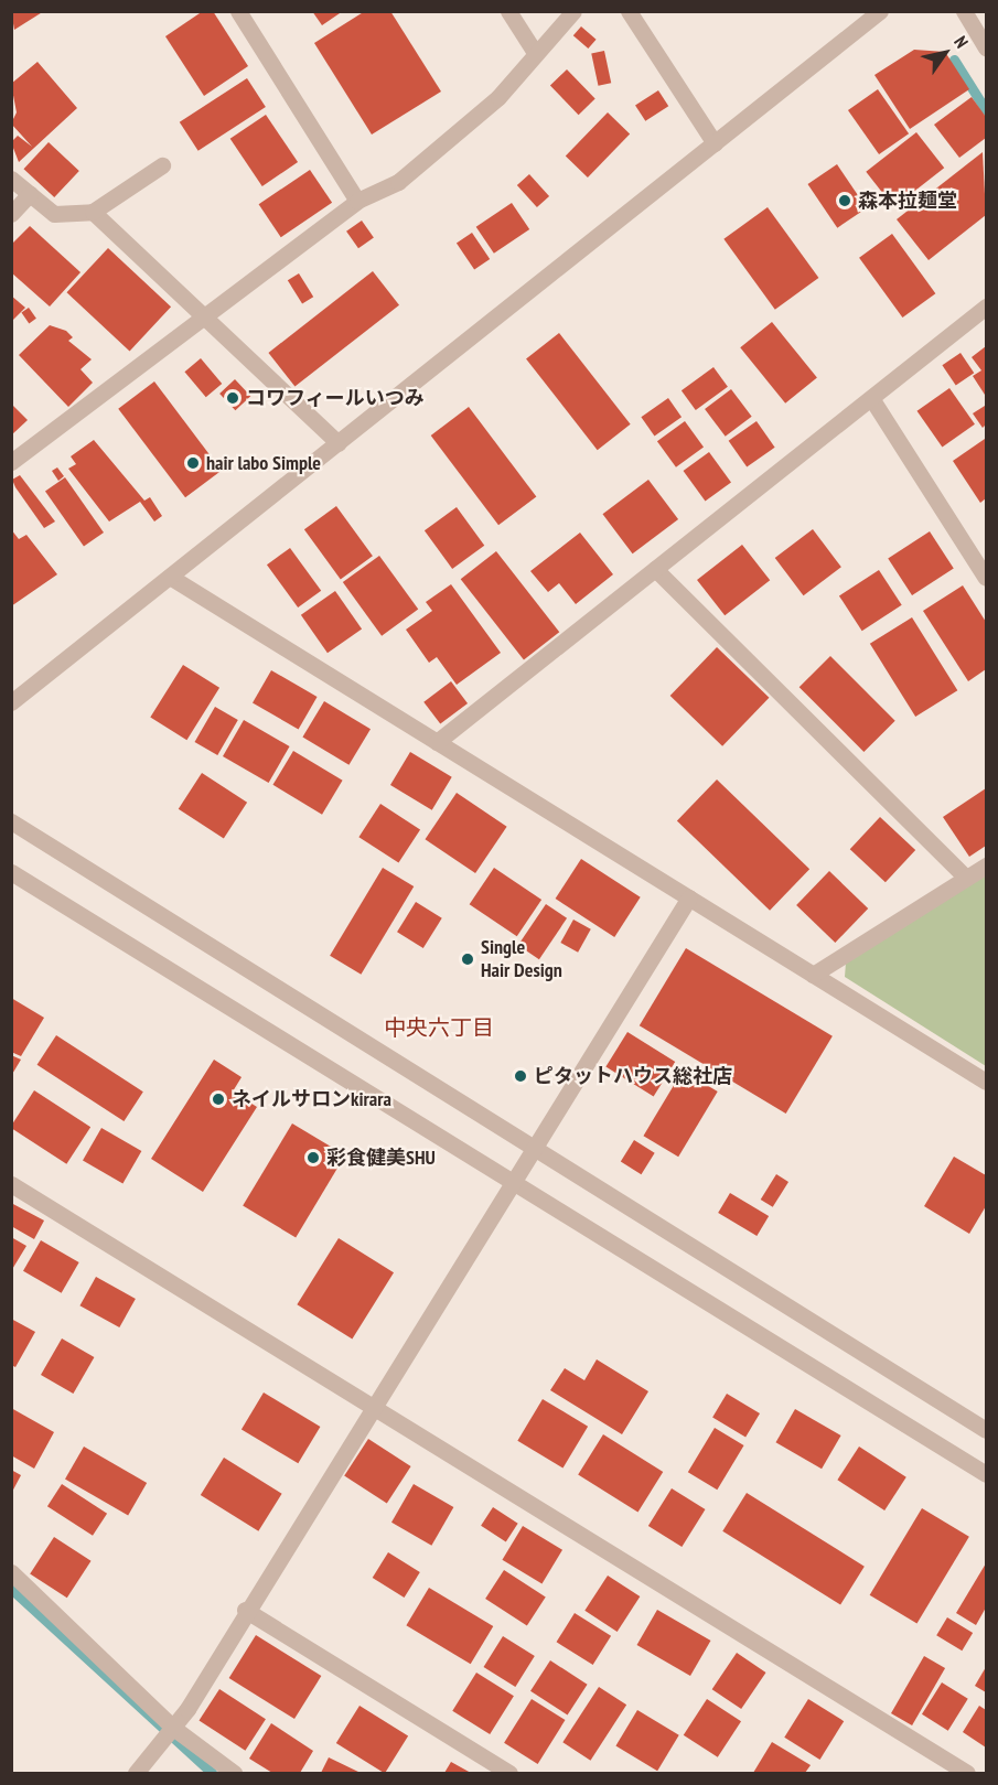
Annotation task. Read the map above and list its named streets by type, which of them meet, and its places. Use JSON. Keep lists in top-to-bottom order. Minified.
{"districts":["中央六丁目"],"places":["森本拉麺堂","コワフィールいつみ","hair labo Simple","Single Hair Design","ピタットハウス総社店","ネイルサロンkirara","彩食健美SHU"],"north":"top right"}
